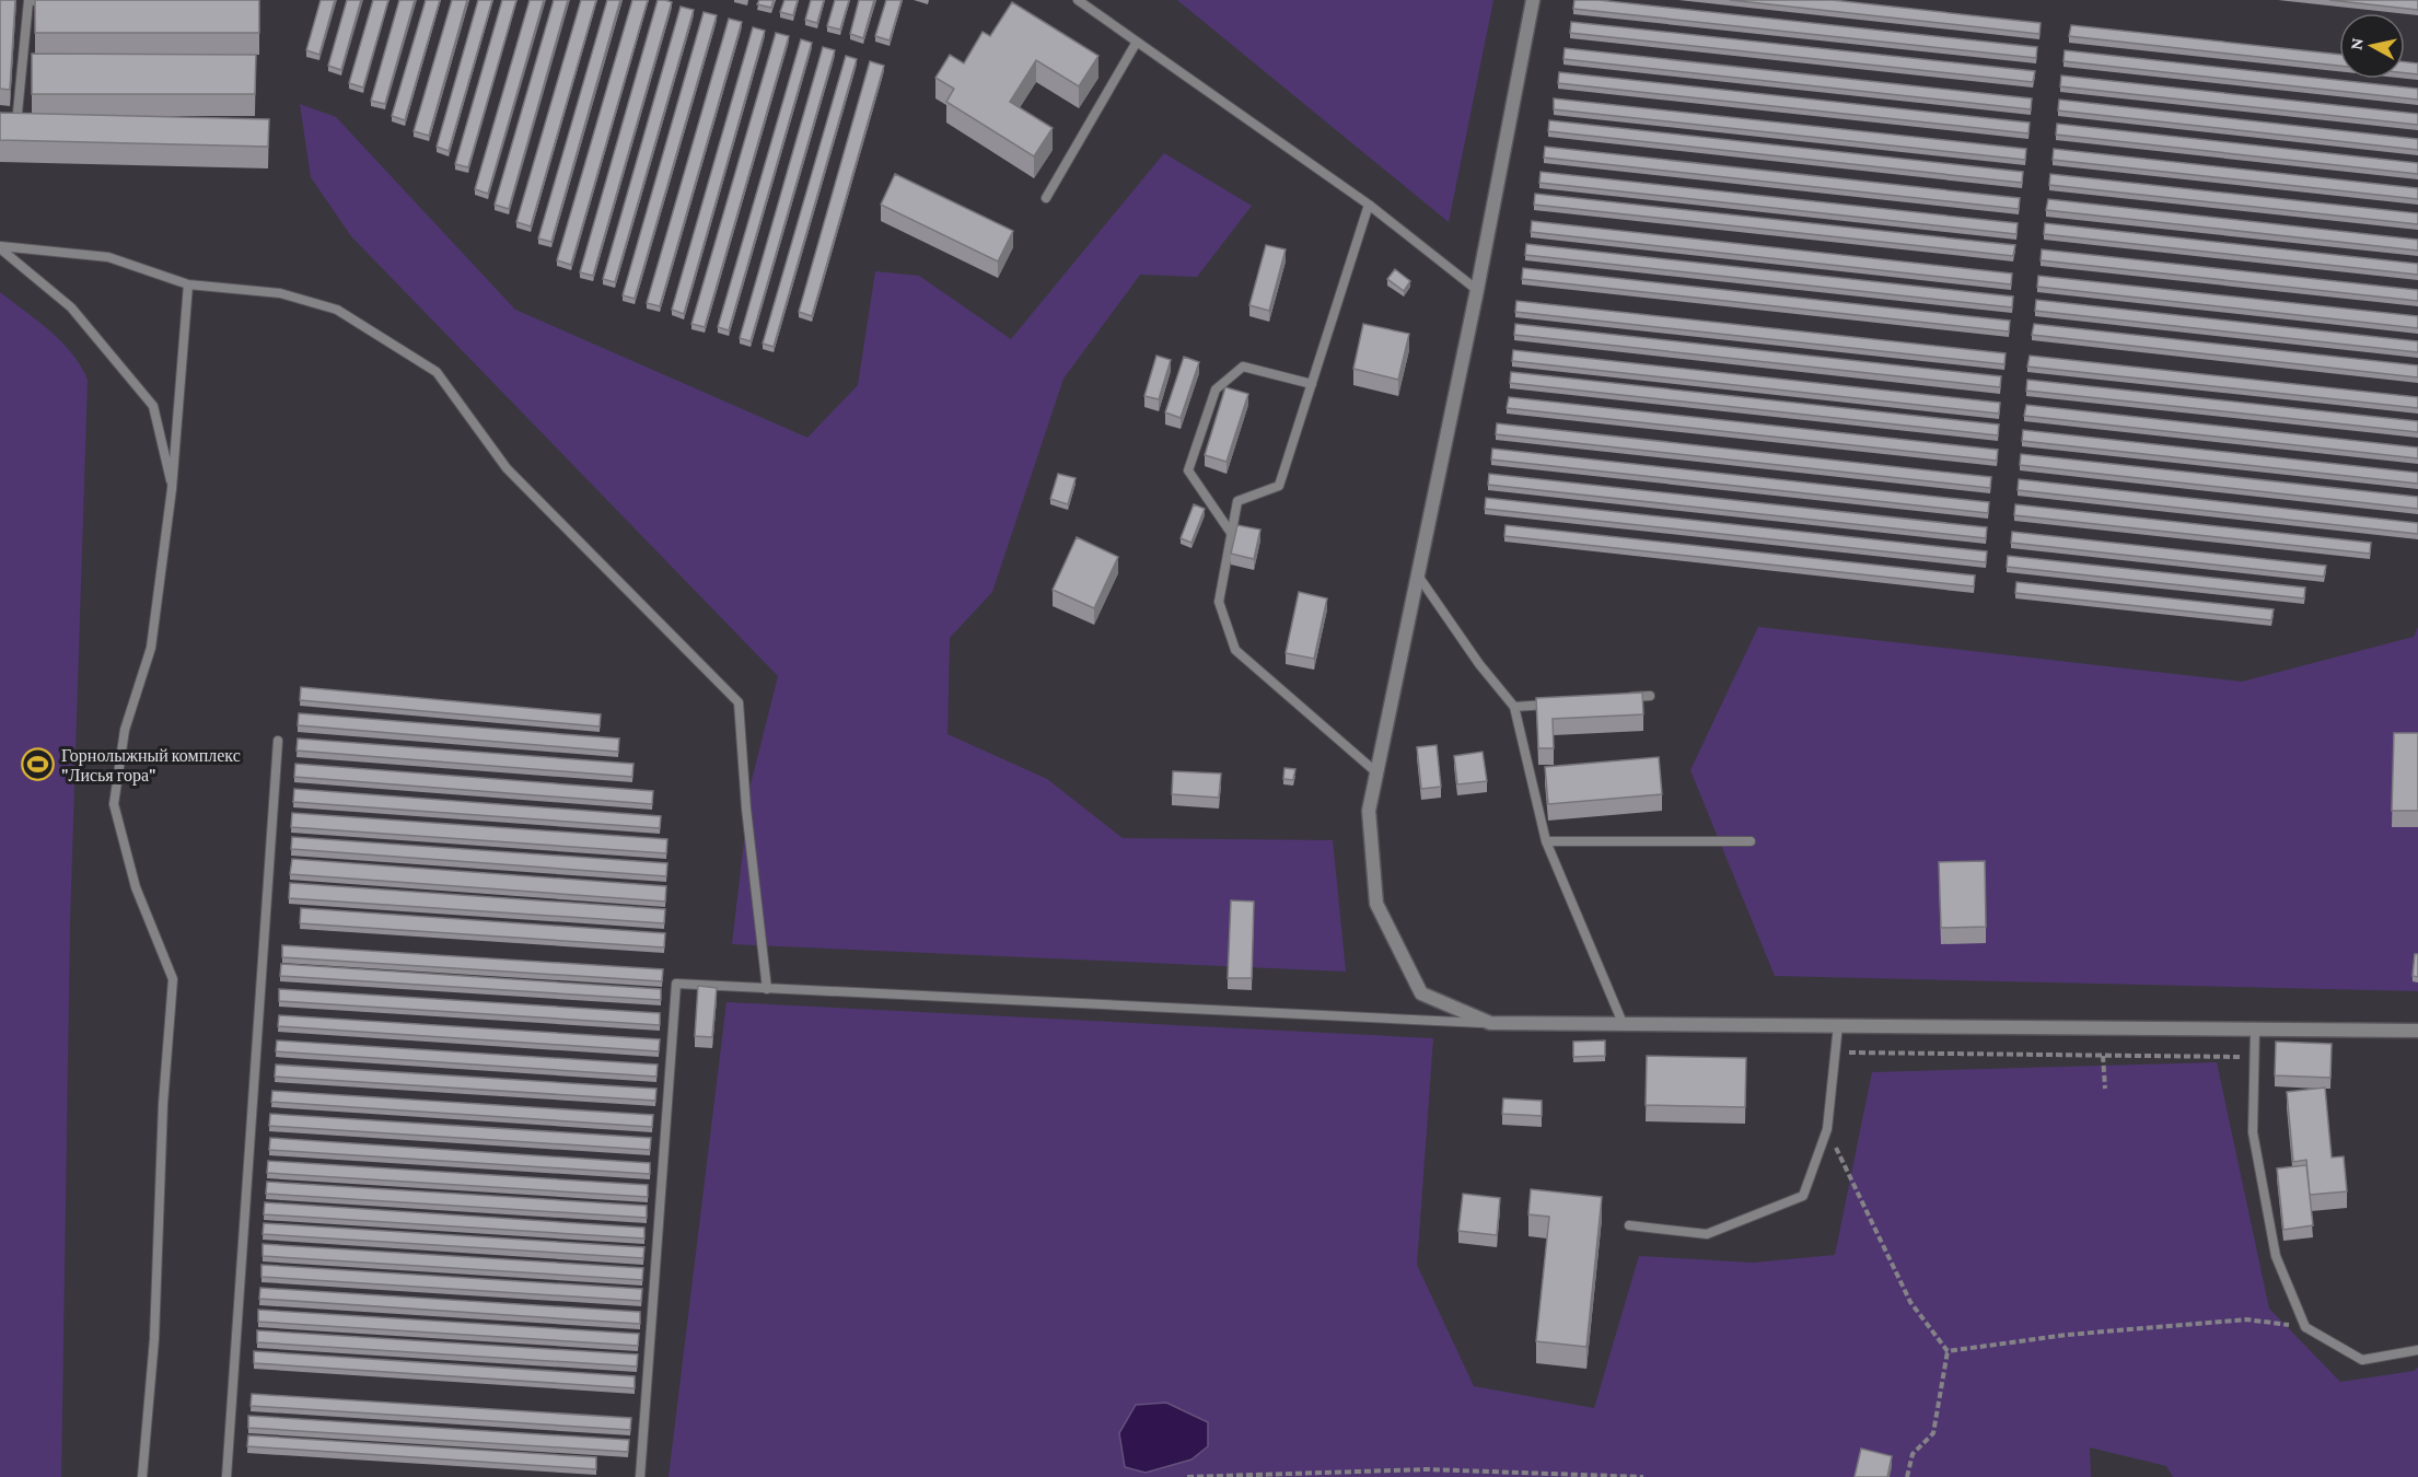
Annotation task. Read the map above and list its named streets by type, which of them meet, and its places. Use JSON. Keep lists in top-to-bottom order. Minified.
{"places":{"sports":["Горнолыжный комплекс \"Лисья гора\""]},"north":"left"}
